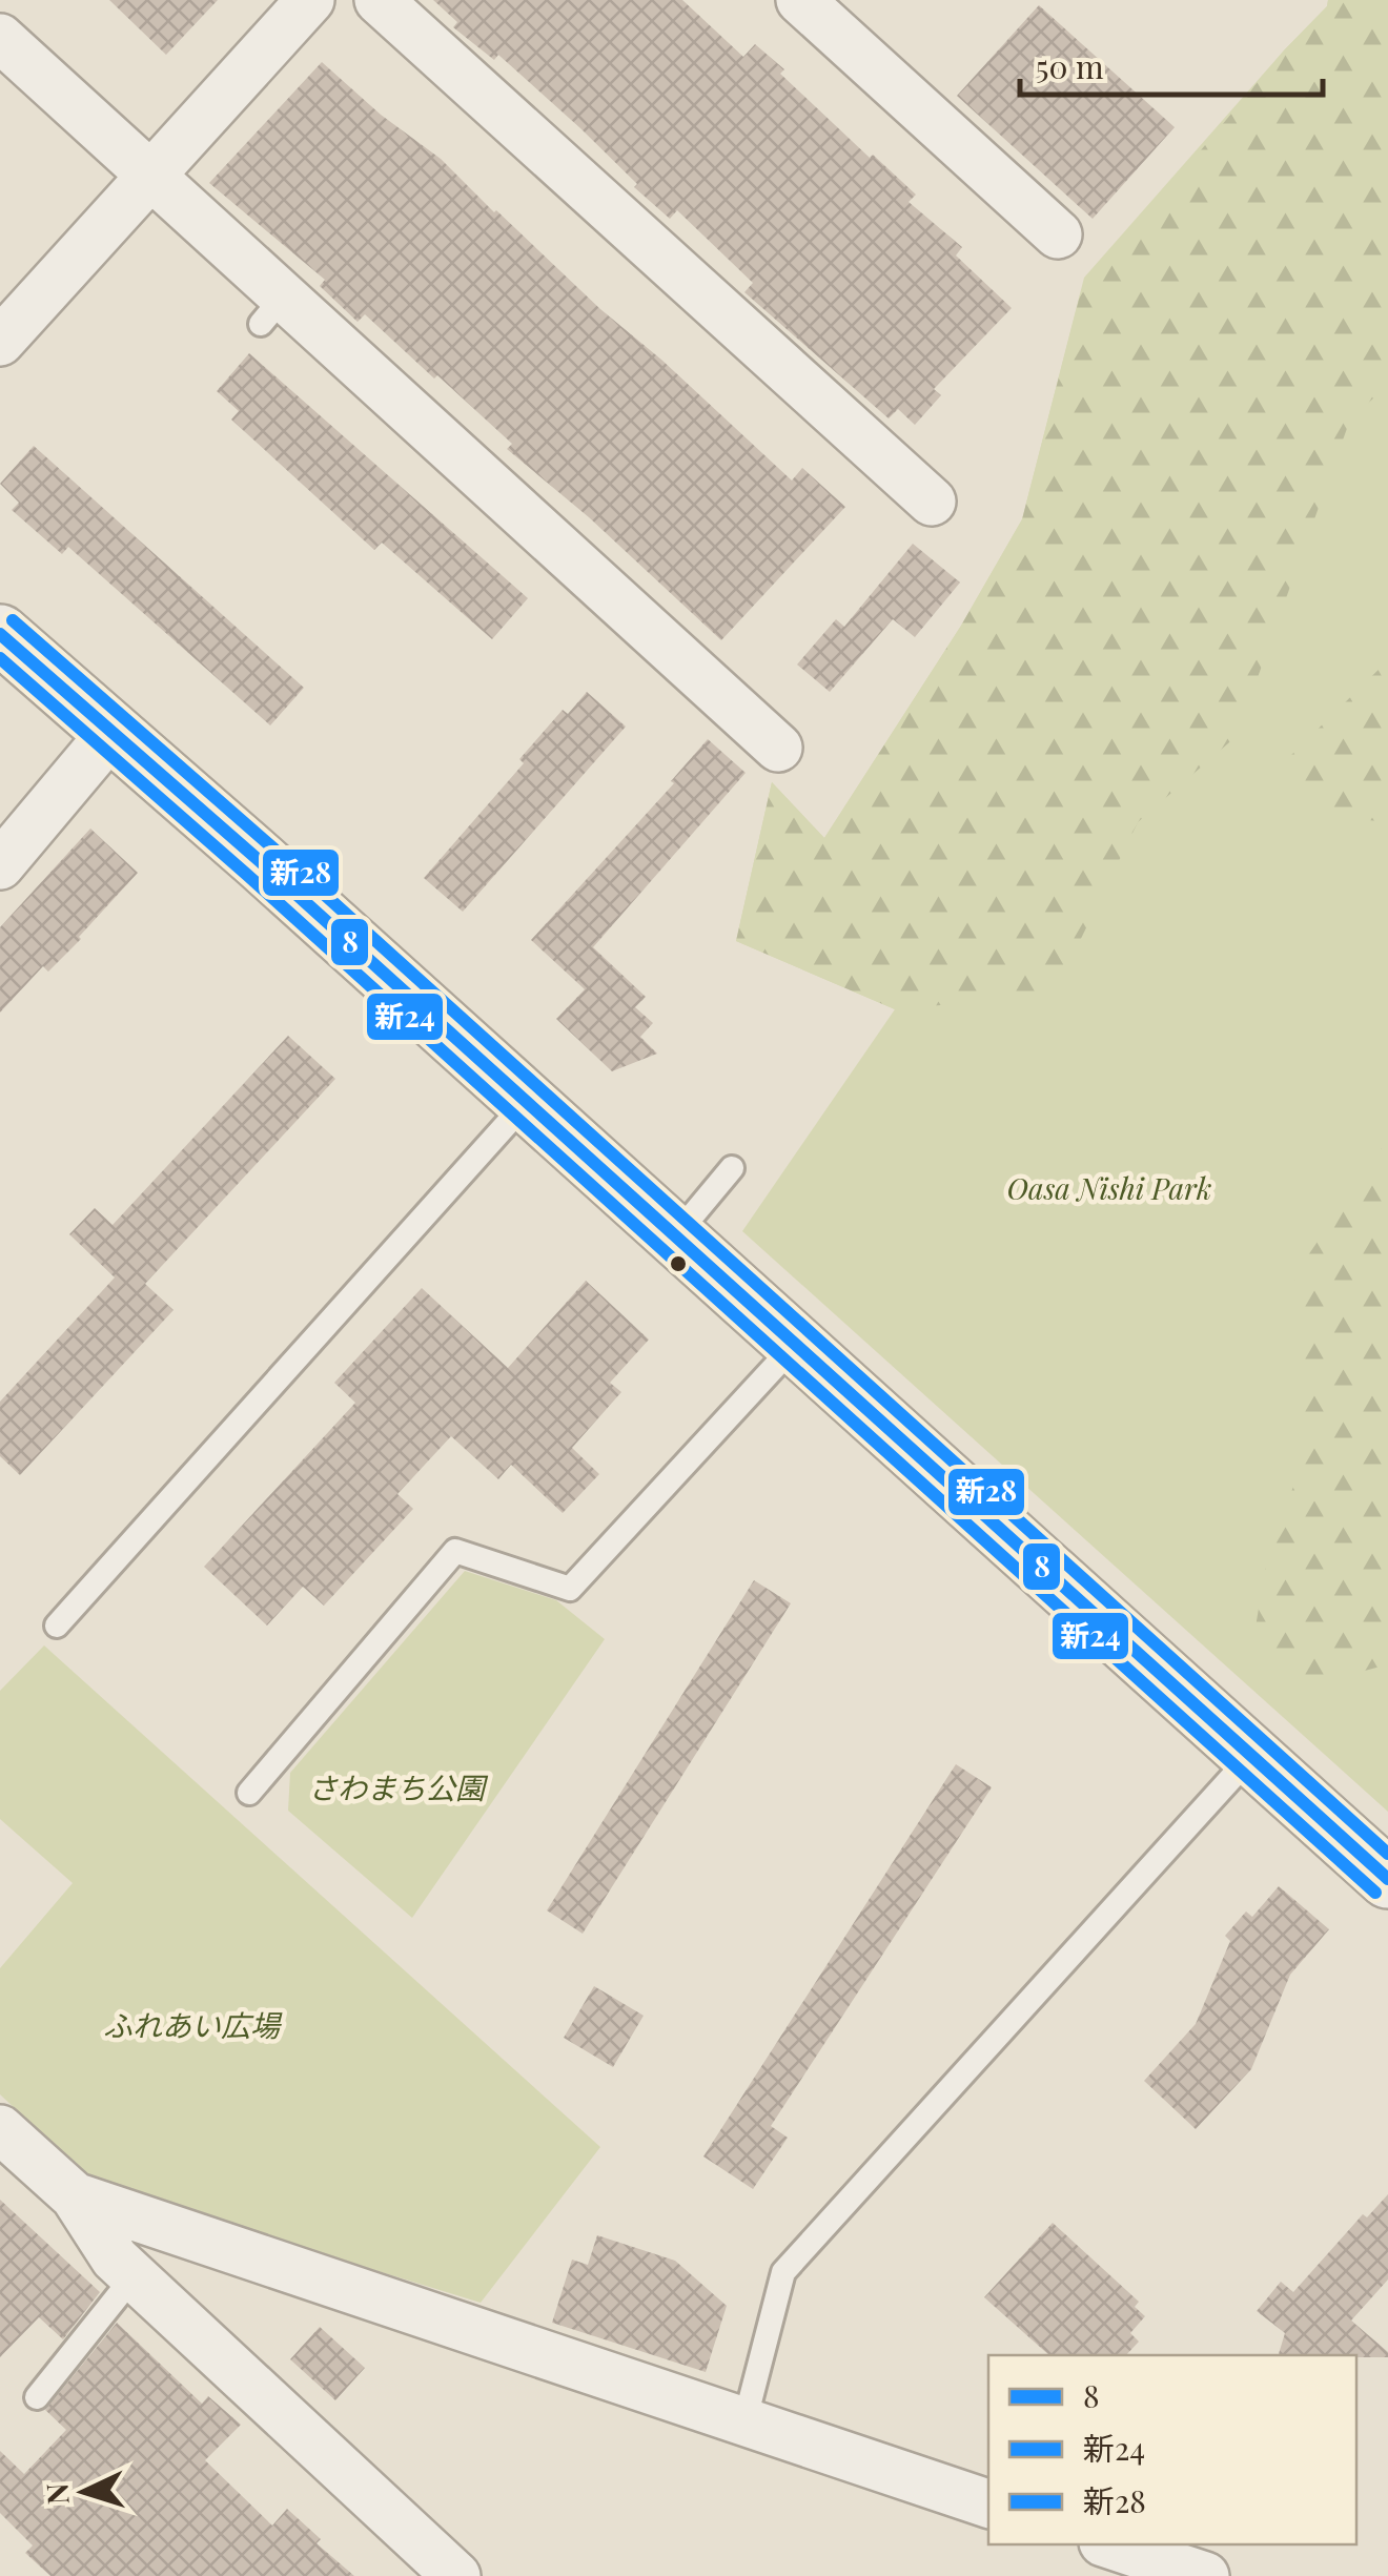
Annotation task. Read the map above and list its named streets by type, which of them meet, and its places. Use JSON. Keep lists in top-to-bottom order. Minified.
{"parks":["Oasa Nishi Park","さわまち公園","ふれあい広場"],"lines":["transit line 新28","transit line 8","transit line 新24"],"legend":["8","新24","新28"],"scale_bar":"50 m","north":"left"}
